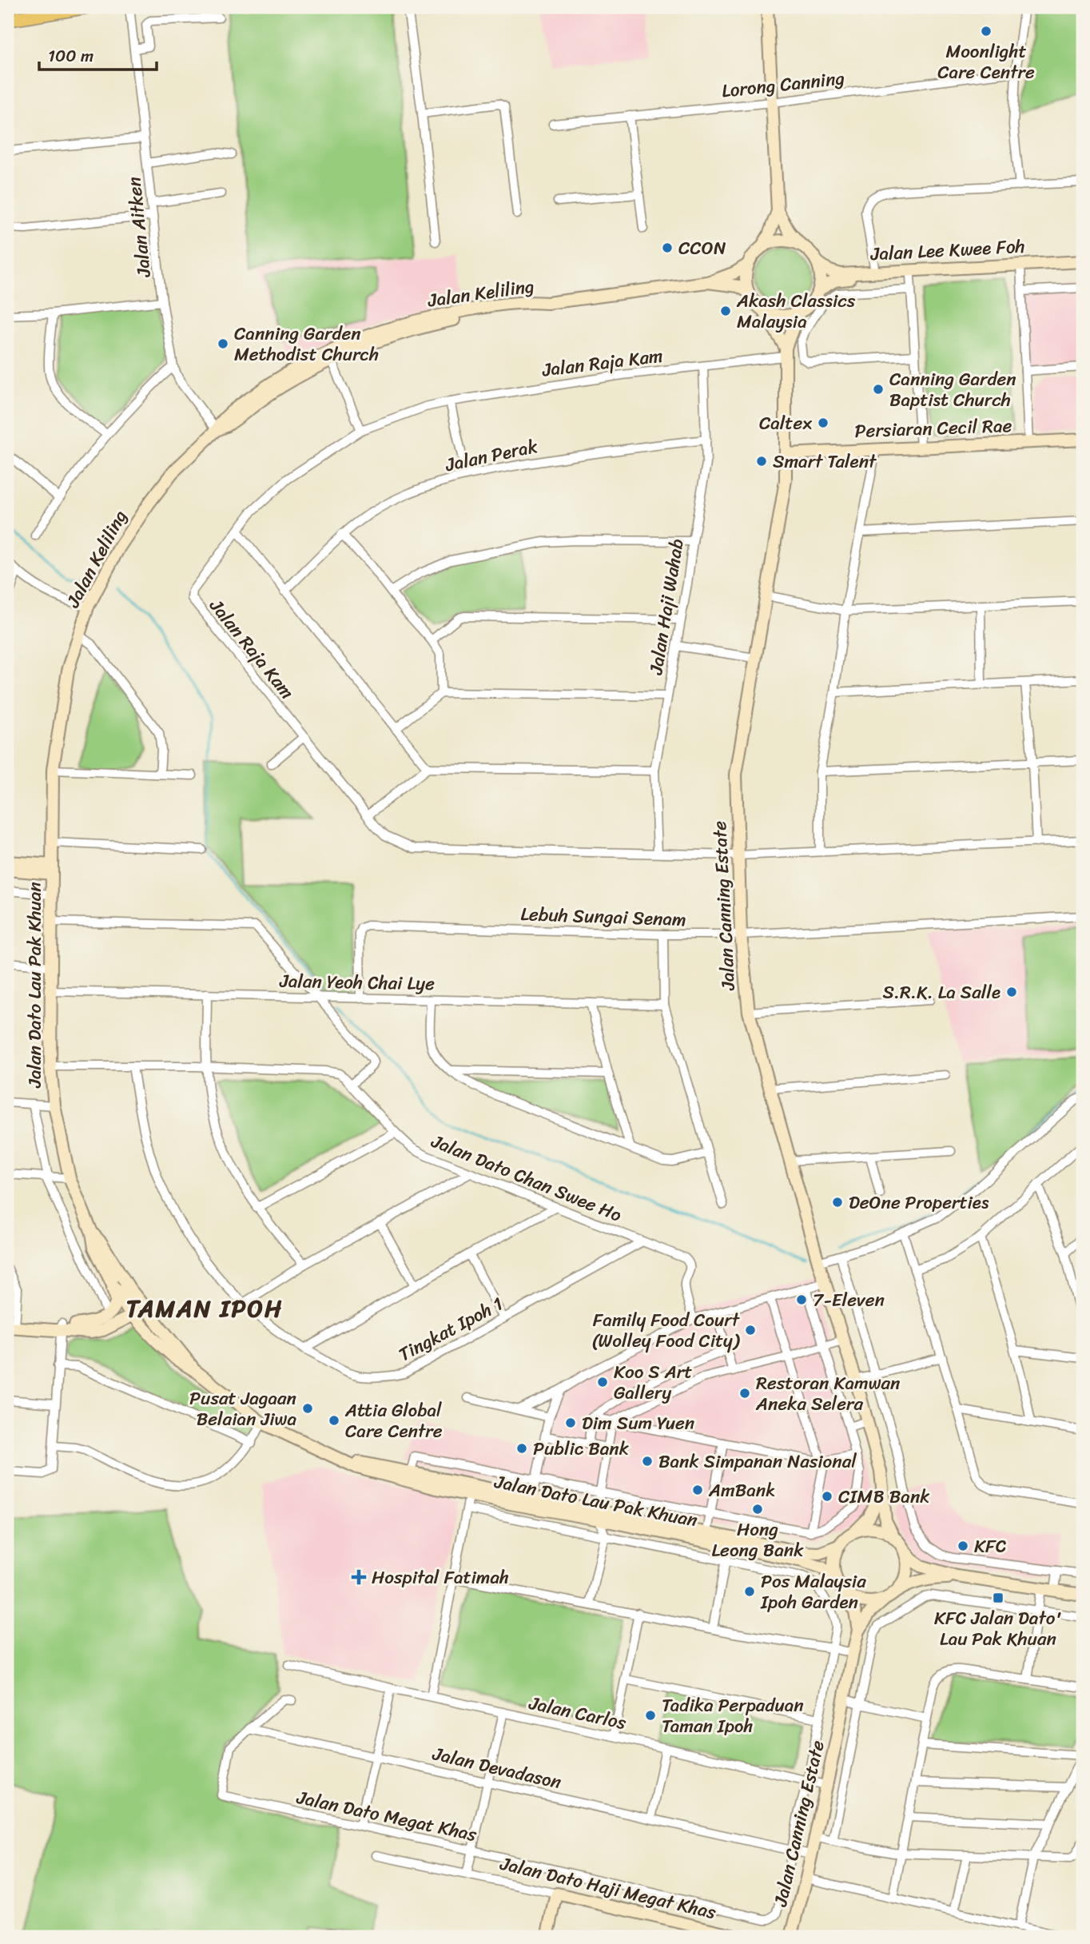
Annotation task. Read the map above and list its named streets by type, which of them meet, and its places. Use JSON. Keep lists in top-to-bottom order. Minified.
{"streets":{"main road":["Jalan Lee Kwee Foh","Jalan Keliling","Persiaran Cecil Rae","Jalan Canning Estate","Jalan Dato Lau Pak Khuan","Jalan Dato Haji Megat Khas"],"street":["Lorong Canning","Jalan Aitken","Jalan Raja Kam","Jalan Perak","Jalan Haji Wahab","Lebuh Sungai Senam","Jalan Yeoh Chai Lye","Jalan Dato Chan Swee Ho","Tingkat Ipoh 1","Jalan Carlos","Jalan Devadason","Jalan Dato Megat Khas"]},"crossings":[["Jalan Aitken","Jalan Keliling"],["Jalan Lee Kwee Foh","Jalan Keliling"],["Jalan Lee Kwee Foh","Persiaran Cecil Rae"],["Jalan Lee Kwee Foh","Jalan Canning Estate"],["Jalan Keliling","Jalan Canning Estate"],["Jalan Keliling","Jalan Dato Lau Pak Khuan"],["Jalan Raja Kam","Jalan Haji Wahab"],["Jalan Raja Kam","Jalan Canning Estate"],["Persiaran Cecil Rae","Jalan Canning Estate"],["Jalan Perak","Jalan Haji Wahab"],["Jalan Canning Estate","Lebuh Sungai Senam"],["Jalan Canning Estate","Jalan Dato Lau Pak Khuan"],["Jalan Canning Estate","Jalan Carlos"],["Jalan Canning Estate","Jalan Devadason"],["Lebuh Sungai Senam","Jalan Yeoh Chai Lye"],["Jalan Yeoh Chai Lye","Jalan Dato Lau Pak Khuan"],["Jalan Dato Lau Pak Khuan","Jalan Dato Chan Swee Ho"],["Jalan Dato Chan Swee Ho","Tingkat Ipoh 1"],["Jalan Devadason","Jalan Dato Megat Khas"]],"districts":["TAMAN IPOH"],"places":{"other":["Moonlight Care Centre","CCON","Akash Classics Malaysia","Canning Garden Methodist Church","Canning Garden Baptist Church","Caltex","Smart Talent","S.R.K. La Salle","DeOne Properties","7-Eleven","Family Food Court (Wolley Food City)","Koo S Art Gallery","Restoran Kamwan Aneka Selera","Pusat Jagaan Belaian Jiwa","Attia Global Care Centre","Dim Sum Yuen","Public Bank","Bank Simpanan Nasional","AmBank","CIMB Bank","Hong Leong Bank","KFC","Pos Malaysia Ipoh Garden","Tadika Perpaduan Taman Ipoh"],"health":["Hospital Fatimah"],"transit":["KFC Jalan Dato' Lau Pak Khuan"]},"scale_bar":"100 m"}
